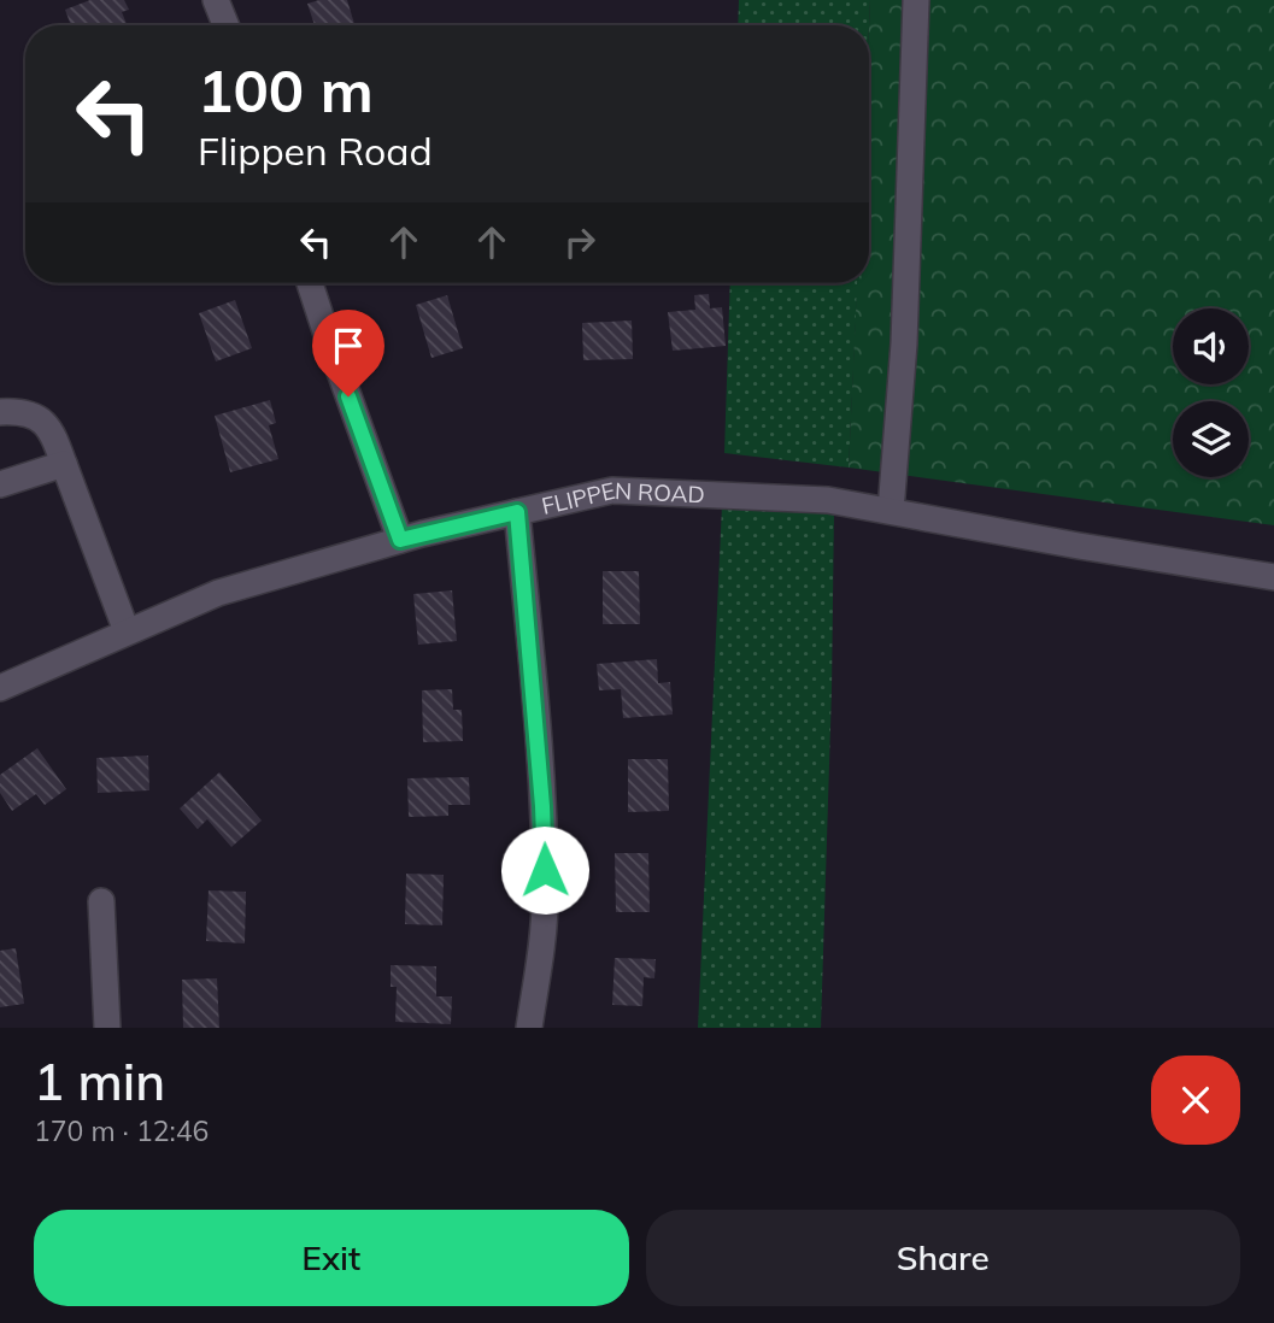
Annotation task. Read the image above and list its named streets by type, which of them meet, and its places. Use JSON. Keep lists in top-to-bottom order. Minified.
{"streets":{"street":["FLIPPEN ROAD"]},"page":{"turn":["100 m","Flippen Road"],"heading":["1 min","170 m · 12:46"],"buttons":["Exit","Share"]}}
